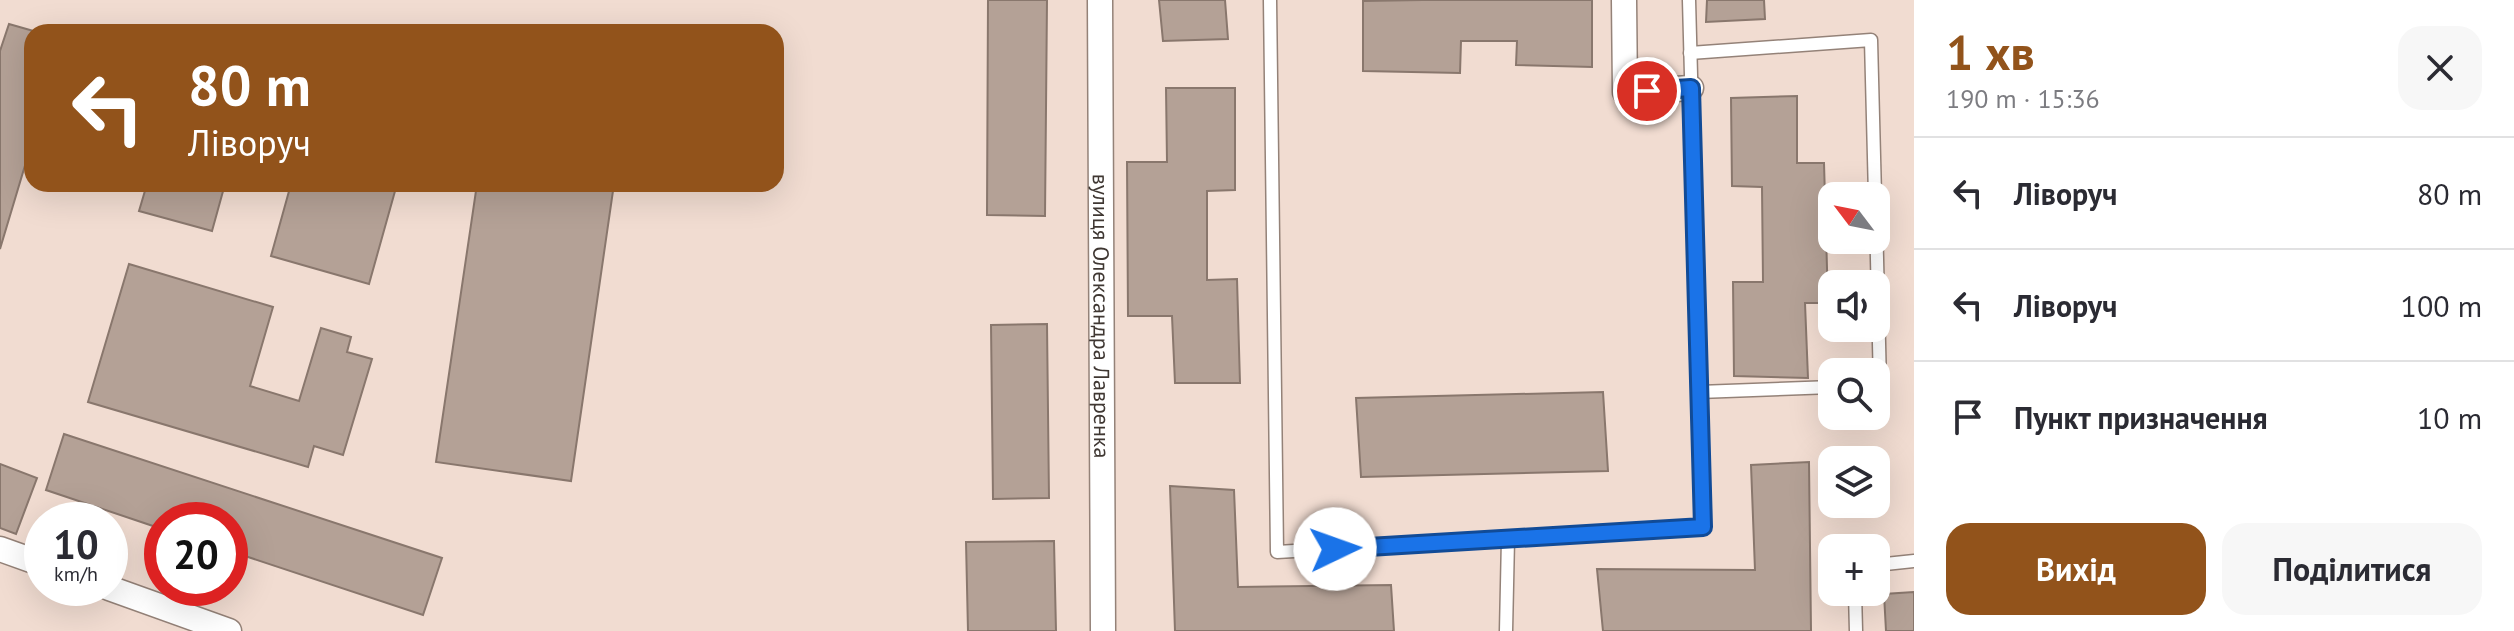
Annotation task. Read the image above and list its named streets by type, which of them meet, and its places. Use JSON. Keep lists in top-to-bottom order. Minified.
{"streets":{"street":["вулиця Олександра Лавренка"]},"north":"top left","page":{"heading":["1 хв","190 m · 15:36"],"turn":["80 m","Ліворуч"],"list":[{"name":"Ліворуч","value":"80 m"},{"name":"Ліворуч","value":"100 m"},{"name":"Пункт призначення","value":"10 m"}],"map_buttons":"+","speed":"10 km/h","limit":"20","buttons":["Вихід","Поділитися"]}}
